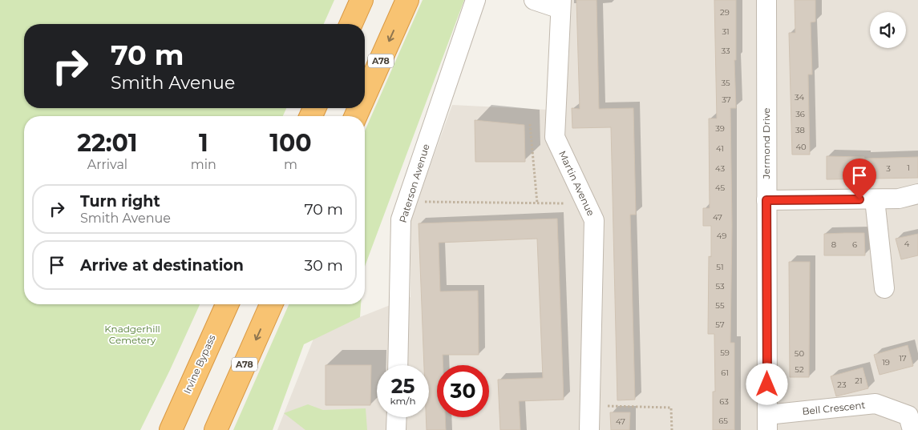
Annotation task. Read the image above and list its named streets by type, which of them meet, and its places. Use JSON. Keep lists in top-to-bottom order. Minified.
{"streets":{"highway":["A78","Irvine Bypass"],"street":["Jermond Drive","Paterson Avenue","Martin Avenue","Bell Crescent"]},"crossings":[["Jermond Drive","Bell Crescent"]],"parks":["Knadgerhill Cemetery"],"house_numbers":["29","31","33","35","34","37","36","39","38","40","41","1","43","3","45","47","49","4","8","6","51","53","55","57","59","50","17","19","52","61","21","23","63","65","47"],"page":{"turn":["70 m","Smith Avenue"],"eta":["22:01","Arrival","1","min","100","m"],"list":[{"name":"Turn right","note":"Smith Avenue","value":"70 m"},{"name":"Arrive at destination","value":"30 m"}],"speed":"25 km/h","limit":"30"}}
